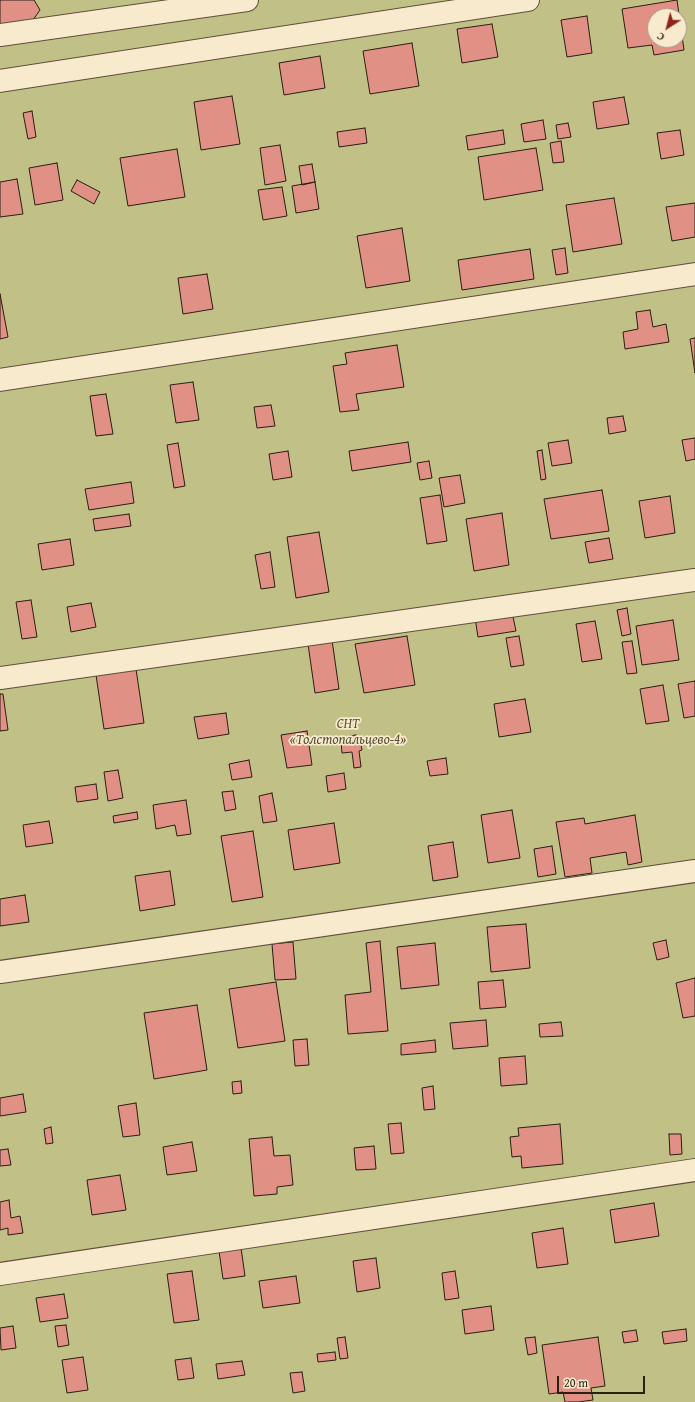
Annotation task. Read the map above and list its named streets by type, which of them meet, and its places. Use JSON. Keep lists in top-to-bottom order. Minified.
{"parks":["СНТ «Толстопальцево-4»"],"scale_bar":"20 m","north":"bottom left"}
